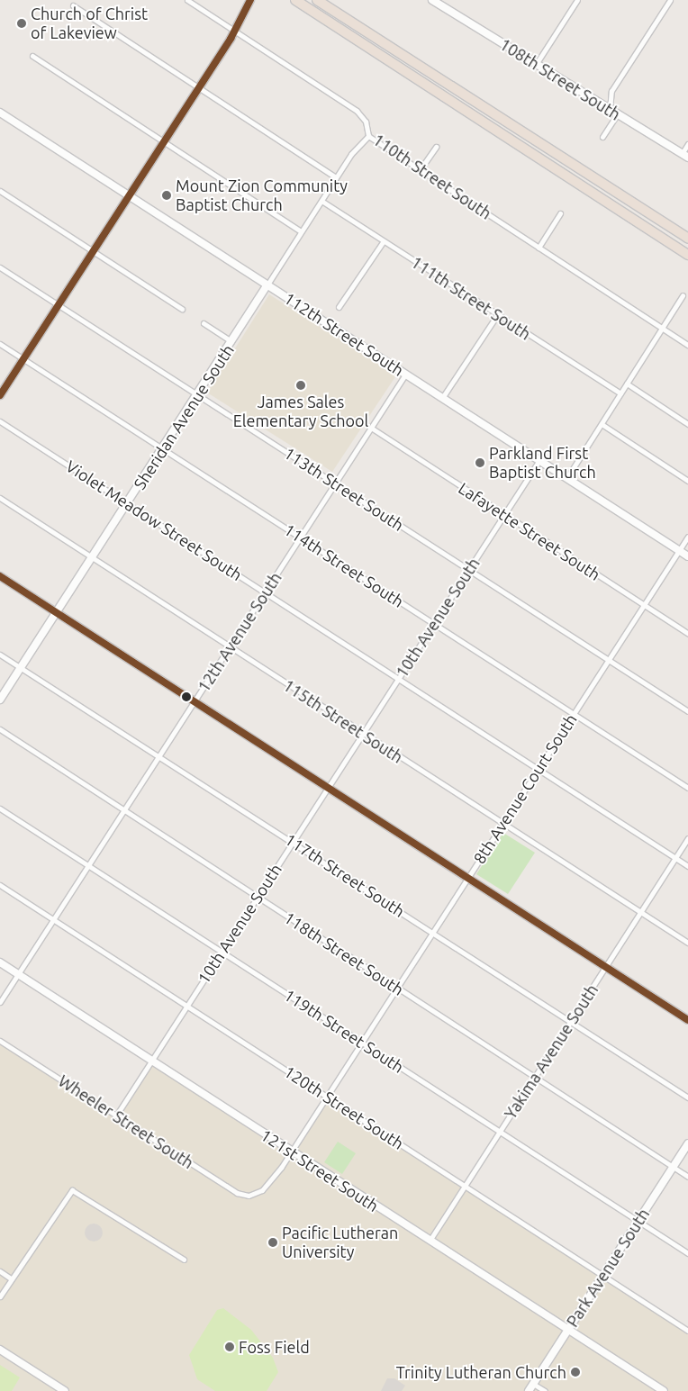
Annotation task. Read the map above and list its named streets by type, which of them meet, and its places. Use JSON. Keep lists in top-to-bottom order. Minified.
{"streets":{"street":["108th Street South","110th Street South","111th Street South","112th Street South","Sheridan Avenue South","113th Street South","Violet Meadow Street South","Lafayette Street South","114th Street South","10th Avenue South","12th Avenue South","115th Street South","8th Avenue Court South","117th Street South","118th Street South","119th Street South","Yakima Avenue South","120th Street South","Wheeler Street South","121st Street South","Park Avenue South"]},"crossings":[["110th Street South","Sheridan Avenue South"],["111th Street South","Sheridan Avenue South"],["112th Street South","Sheridan Avenue South"],["112th Street South","10th Avenue South"],["112th Street South","12th Avenue South"],["112th Street South","8th Avenue Court South"],["Sheridan Avenue South","113th Street South"],["Sheridan Avenue South","Violet Meadow Street South"],["Sheridan Avenue South","114th Street South"],["Sheridan Avenue South","115th Street South"],["Sheridan Avenue South","117th Street South"],["113th Street South","10th Avenue South"],["113th Street South","12th Avenue South"],["113th Street South","8th Avenue Court South"],["Violet Meadow Street South","10th Avenue South"],["Violet Meadow Street South","12th Avenue South"],["Violet Meadow Street South","8th Avenue Court South"],["Violet Meadow Street South","Yakima Avenue South"],["Lafayette Street South","10th Avenue South"],["Lafayette Street South","12th Avenue South"],["Lafayette Street South","8th Avenue Court South"],["114th Street South","10th Avenue South"],["114th Street South","12th Avenue South"],["114th Street South","8th Avenue Court South"],["10th Avenue South","115th Street South"],["10th Avenue South","117th Street South"],["10th Avenue South","118th Street South"],["10th Avenue South","119th Street South"],["10th Avenue South","120th Street South"],["10th Avenue South","Wheeler Street South"],["10th Avenue South","121st Street South"],["12th Avenue South","115th Street South"],["12th Avenue South","117th Street South"],["12th Avenue South","118th Street South"],["12th Avenue South","119th Street South"],["12th Avenue South","120th Street South"],["12th Avenue South","121st Street South"],["115th Street South","8th Avenue Court South"],["115th Street South","Yakima Avenue South"],["8th Avenue Court South","117th Street South"],["8th Avenue Court South","118th Street South"],["8th Avenue Court South","119th Street South"],["8th Avenue Court South","120th Street South"],["8th Avenue Court South","Wheeler Street South"],["8th Avenue Court South","121st Street South"],["117th Street South","Yakima Avenue South"],["118th Street South","Yakima Avenue South"],["118th Street South","Park Avenue South"],["119th Street South","Yakima Avenue South"],["119th Street South","Park Avenue South"],["Yakima Avenue South","120th Street South"],["Yakima Avenue South","121st Street South"],["120th Street South","Park Avenue South"],["121st Street South","Park Avenue South"]],"places":["Church of Christ of Lakeview","Mount Zion Community Baptist Church","James Sales Elementary School","Parkland First Baptist Church","Pacific Lutheran University","Foss Field","Trinity Lutheran Church"]}
